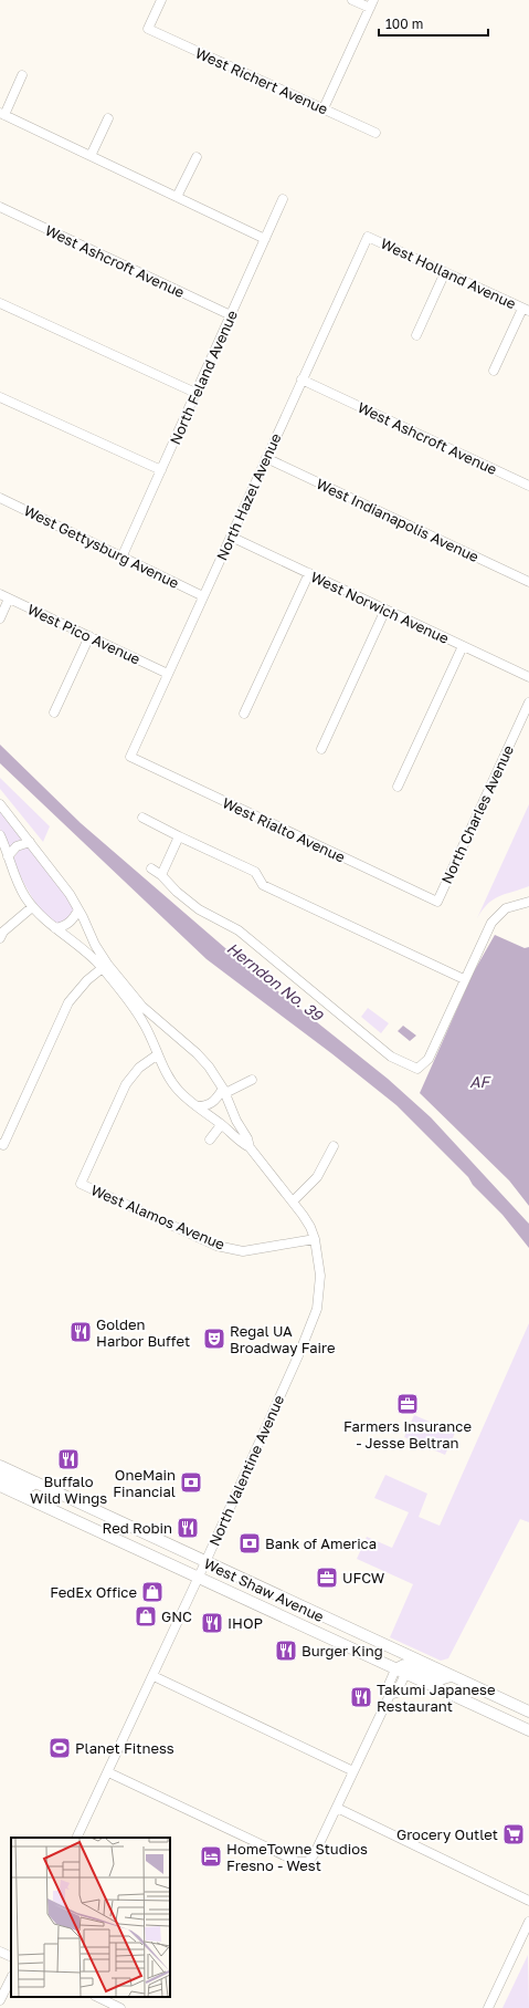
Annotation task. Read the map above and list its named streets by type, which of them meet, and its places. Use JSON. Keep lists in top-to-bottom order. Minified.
{"streets":{"main road":["West Shaw Avenue"],"street":["West Richert Avenue","West Ashcroft Avenue","West Holland Avenue","North Feland Avenue","North Hazel Avenue","West Indianapolis Avenue","West Gettysburg Avenue","West Norwich Avenue","West Pico Avenue","North Charles Avenue","West Rialto Avenue","West Alamos Avenue","North Valentine Avenue"]},"crossings":[["West Ashcroft Avenue","North Feland Avenue"],["West Ashcroft Avenue","North Hazel Avenue"],["West Holland Avenue","North Hazel Avenue"],["North Feland Avenue","West Gettysburg Avenue"],["North Hazel Avenue","West Indianapolis Avenue"],["North Hazel Avenue","West Gettysburg Avenue"],["North Hazel Avenue","West Norwich Avenue"],["North Hazel Avenue","West Pico Avenue"],["North Hazel Avenue","West Rialto Avenue"],["North Charles Avenue","West Rialto Avenue"],["West Alamos Avenue","North Valentine Avenue"],["North Valentine Avenue","West Shaw Avenue"]],"water":["Herndon No. 39","AF"],"places":{"restaurant":["Golden Harbor Buffet","Buffalo Wild Wings","Red Robin","IHOP","Burger King","Takumi Japanese Restaurant"],"theatre":["Regal UA Broadway Faire"],"office":["Farmers Insurance - Jesse Beltran","UFCW"],"bank":["OneMain Financial","Bank of America"],"shop":["FedEx Office","GNC"],"sports":["Planet Fitness"],"supermarket":["Grocery Outlet"],"hotel":["HomeTowne Studios Fresno - West"]},"scale_bar":"100 m"}
